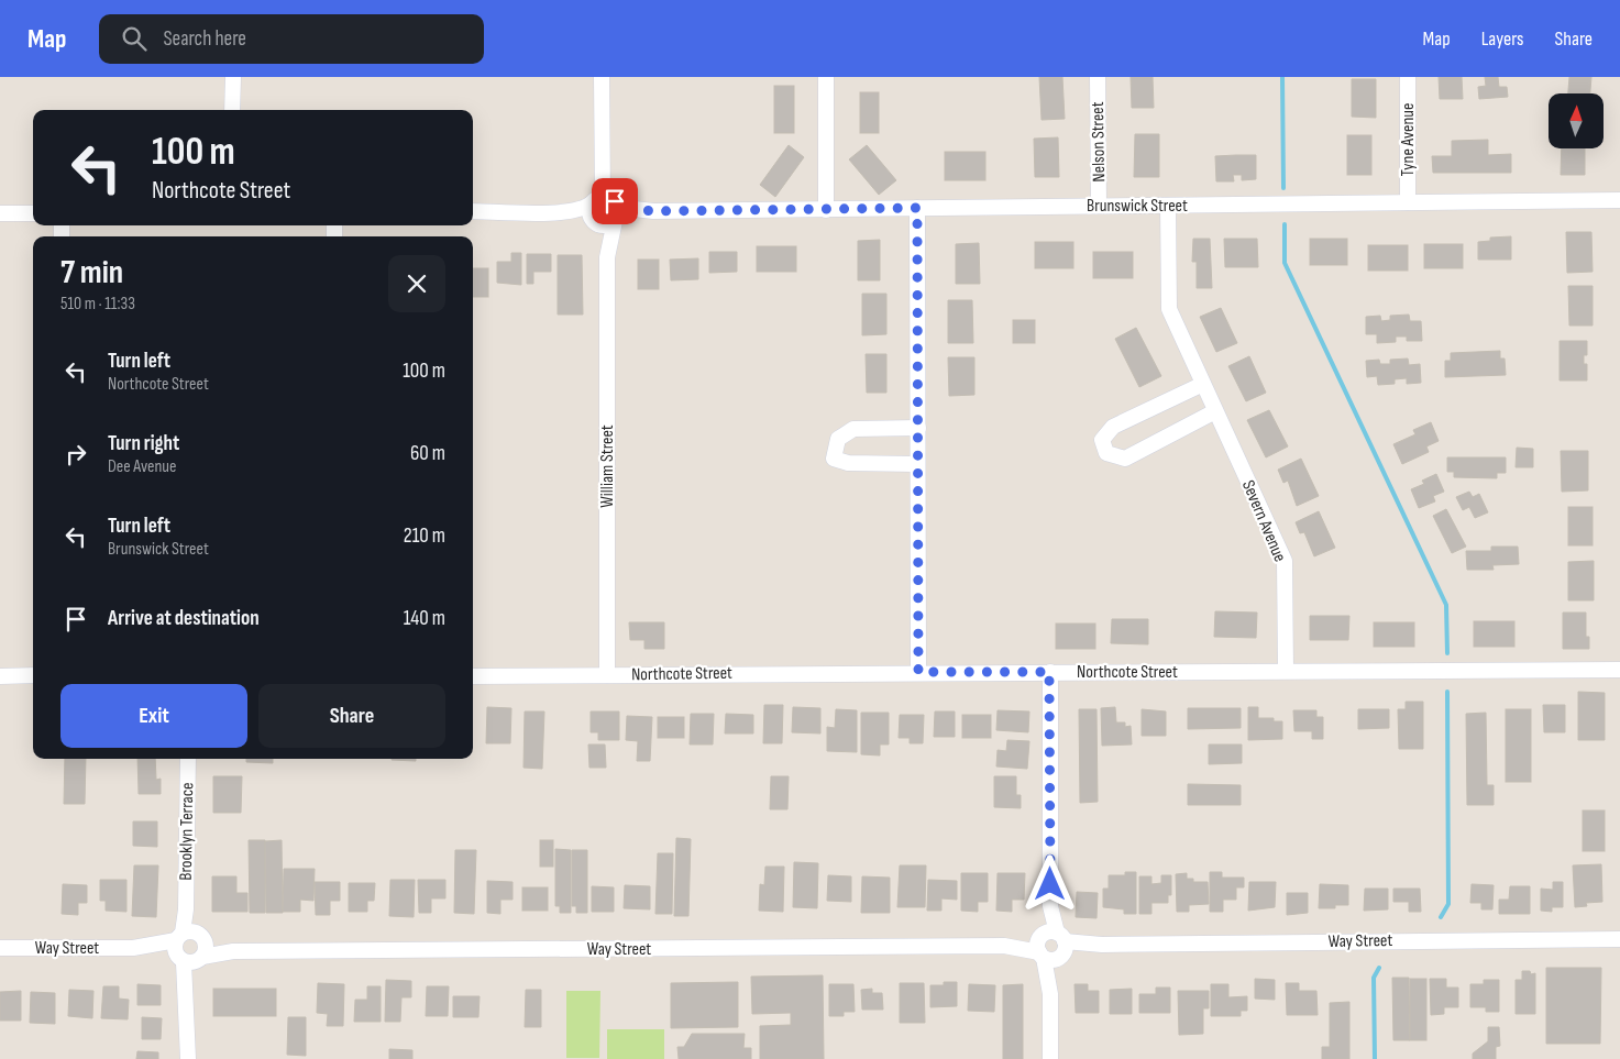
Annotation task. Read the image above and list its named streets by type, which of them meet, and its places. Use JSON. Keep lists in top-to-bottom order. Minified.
{"streets":{"street":["Tyne Avenue","Nelson Street","Brunswick Street","William Street","Severn Avenue","Northcote Street","Brooklyn Terrace","Way Street"]},"crossings":[["Tyne Avenue","Brunswick Street"],["Nelson Street","Brunswick Street"],["Brunswick Street","William Street"],["Brunswick Street","Severn Avenue"],["William Street","Northcote Street"],["Severn Avenue","Northcote Street"],["Brooklyn Terrace","Way Street"]],"north":"top","page":{"header":"Map","search":"Search here","nav":["Map","Layers","Share"],"turn":["100 m","Northcote Street"],"heading":["7 min","510 m · 11:33"],"list":[{"name":"Turn left","note":"Northcote Street","value":"100 m"},{"name":"Turn right","note":"Dee Avenue","value":"60 m"},{"name":"Turn left","note":"Brunswick Street","value":"210 m"},{"name":"Arrive at destination","value":"140 m"}],"buttons":["Exit","Share"]}}
